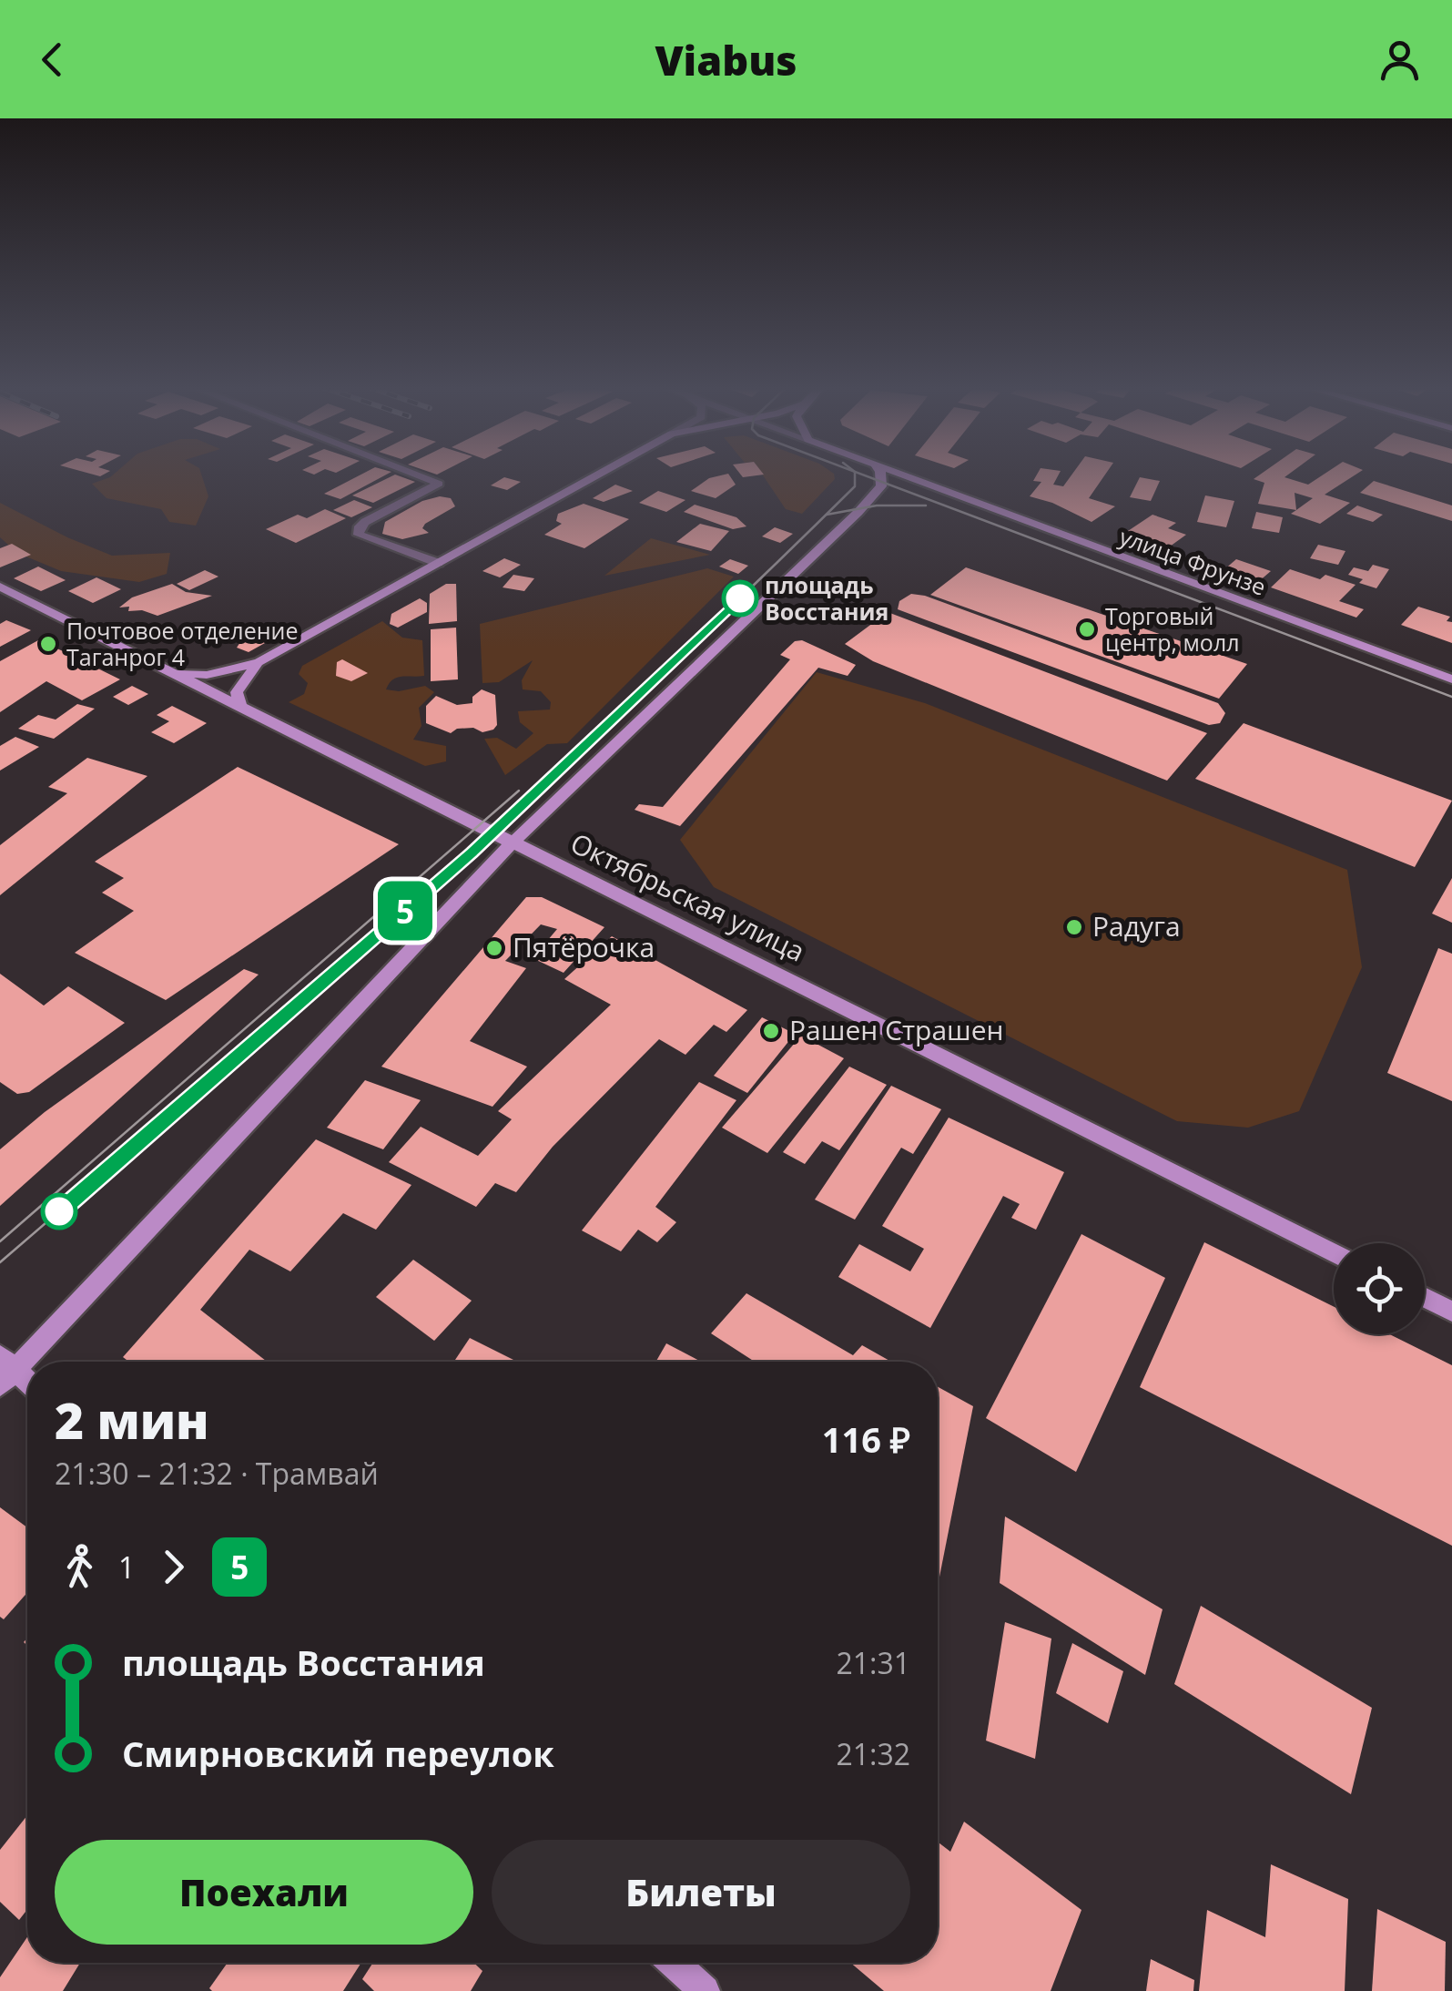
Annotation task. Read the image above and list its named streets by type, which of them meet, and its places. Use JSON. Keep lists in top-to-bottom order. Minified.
{"streets":{"main road":["улица Фрунзе","Октябрьская улица"]},"places":["площадь Восстания","Торговый центр, молл","Почтовое отделение Таганрог 4","Радуга","Пятёрочка","Рашен Страшен"],"lines":["tram line 5"],"page":{"header":"Viabus","on_map":"5","heading":["2 мин","21:30 – 21:32 · Трамвай","116 ₽"],"legs":["1","5"],"list":[{"name":"площадь Восстания","value":"21:31"},{"name":"Смирновский переулок","value":"21:32"}],"buttons":["Поехали","Билеты"]}}
